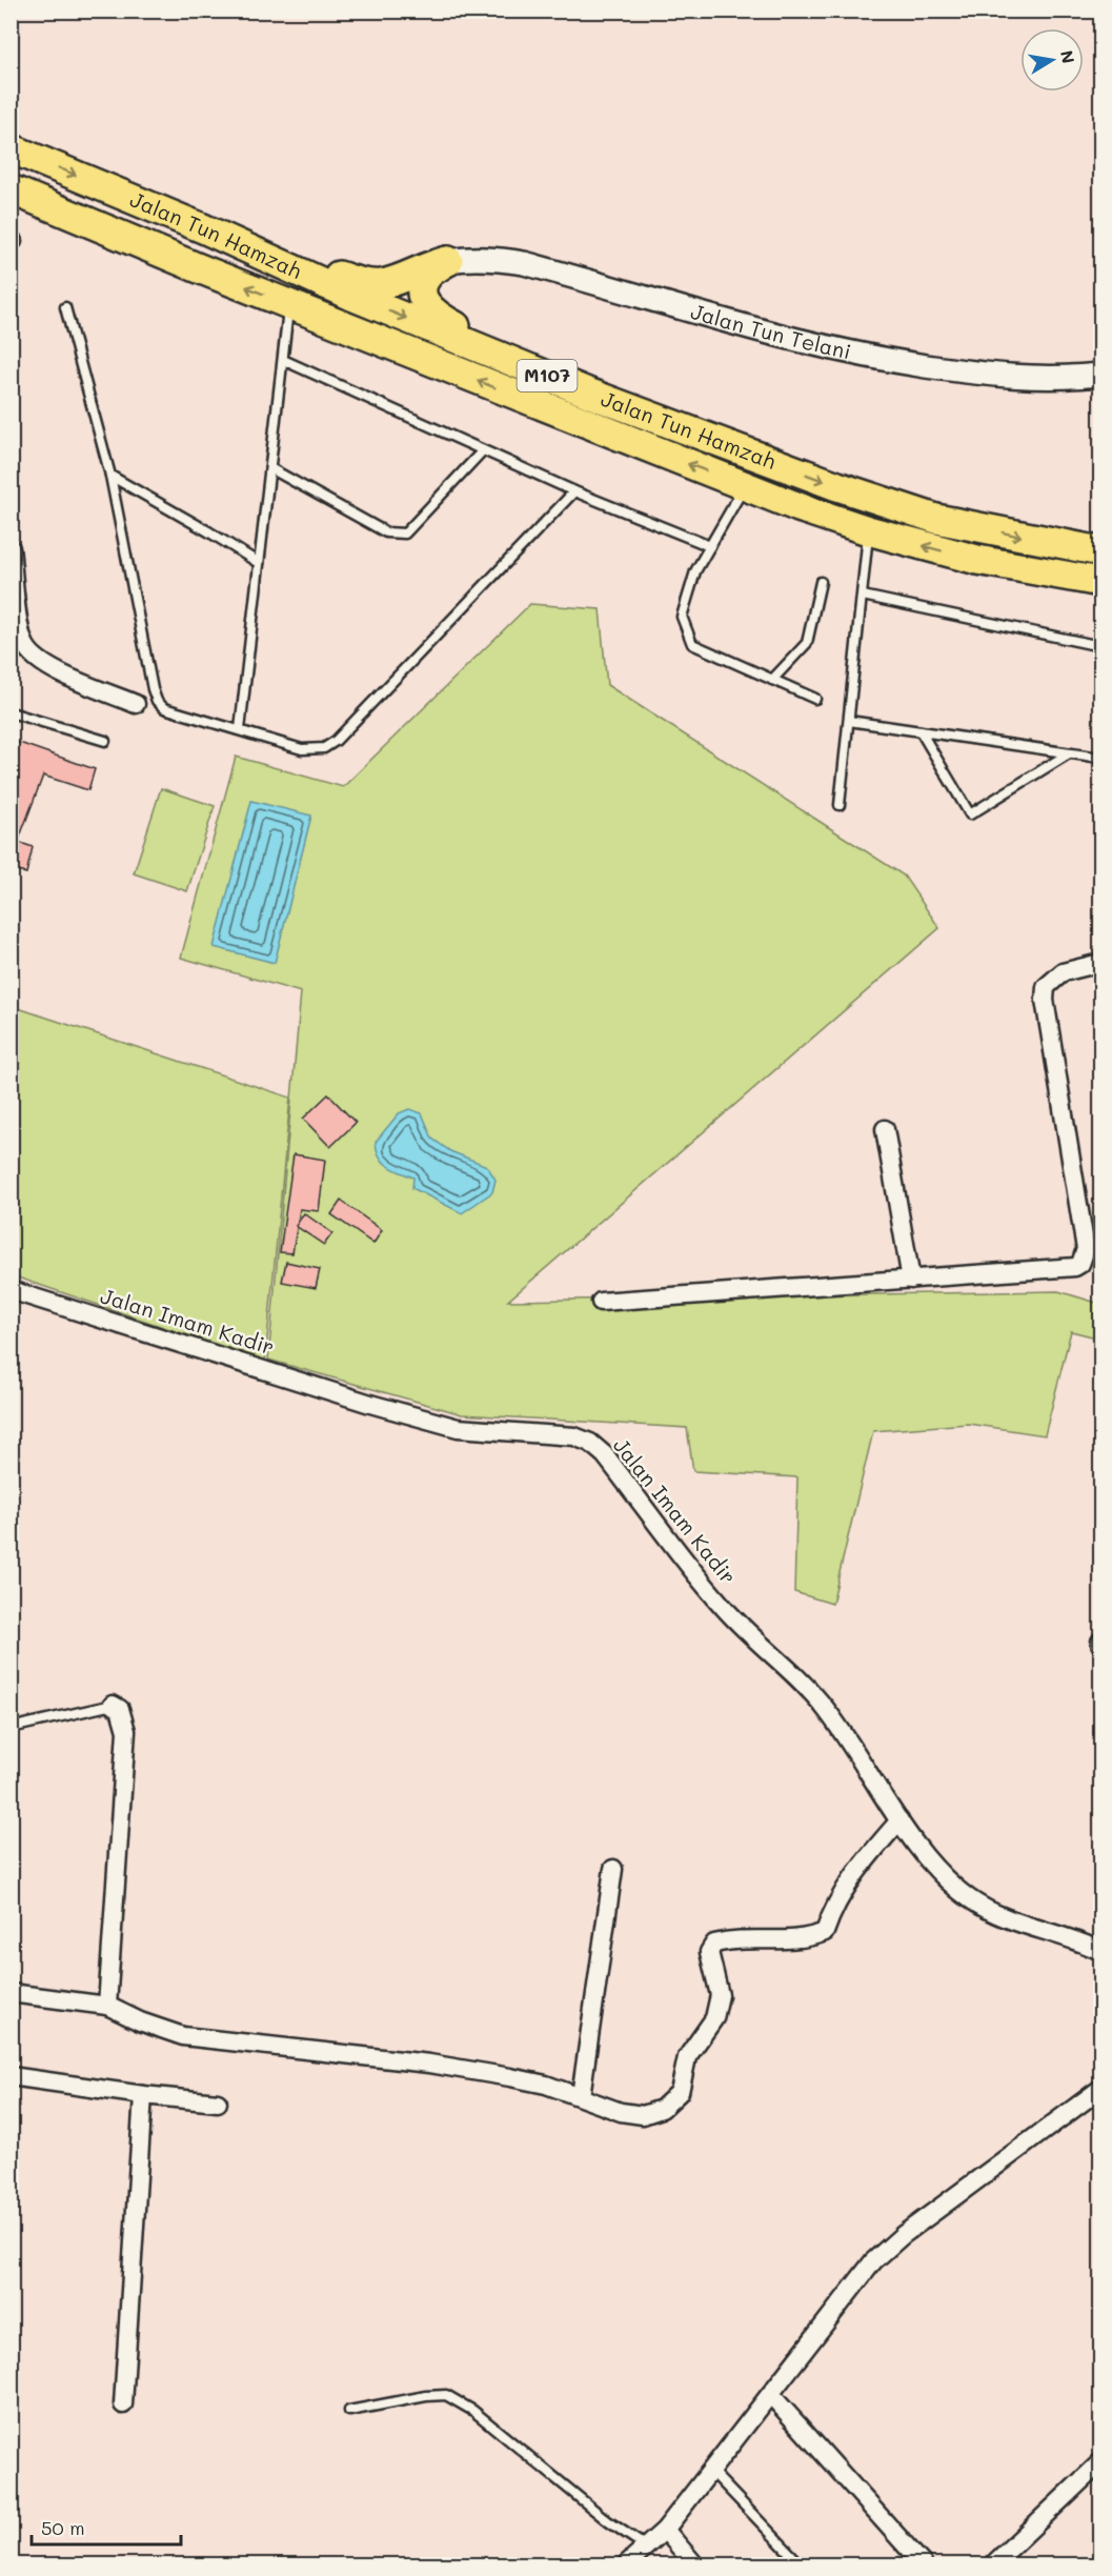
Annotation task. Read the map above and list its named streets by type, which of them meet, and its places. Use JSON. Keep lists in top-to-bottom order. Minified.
{"streets":{"main road":["Jalan Tun Hamzah","M107"],"street":["Jalan Tun Telani","Jalan Imam Kadir"]},"scale_bar":"50 m","north":"right"}
